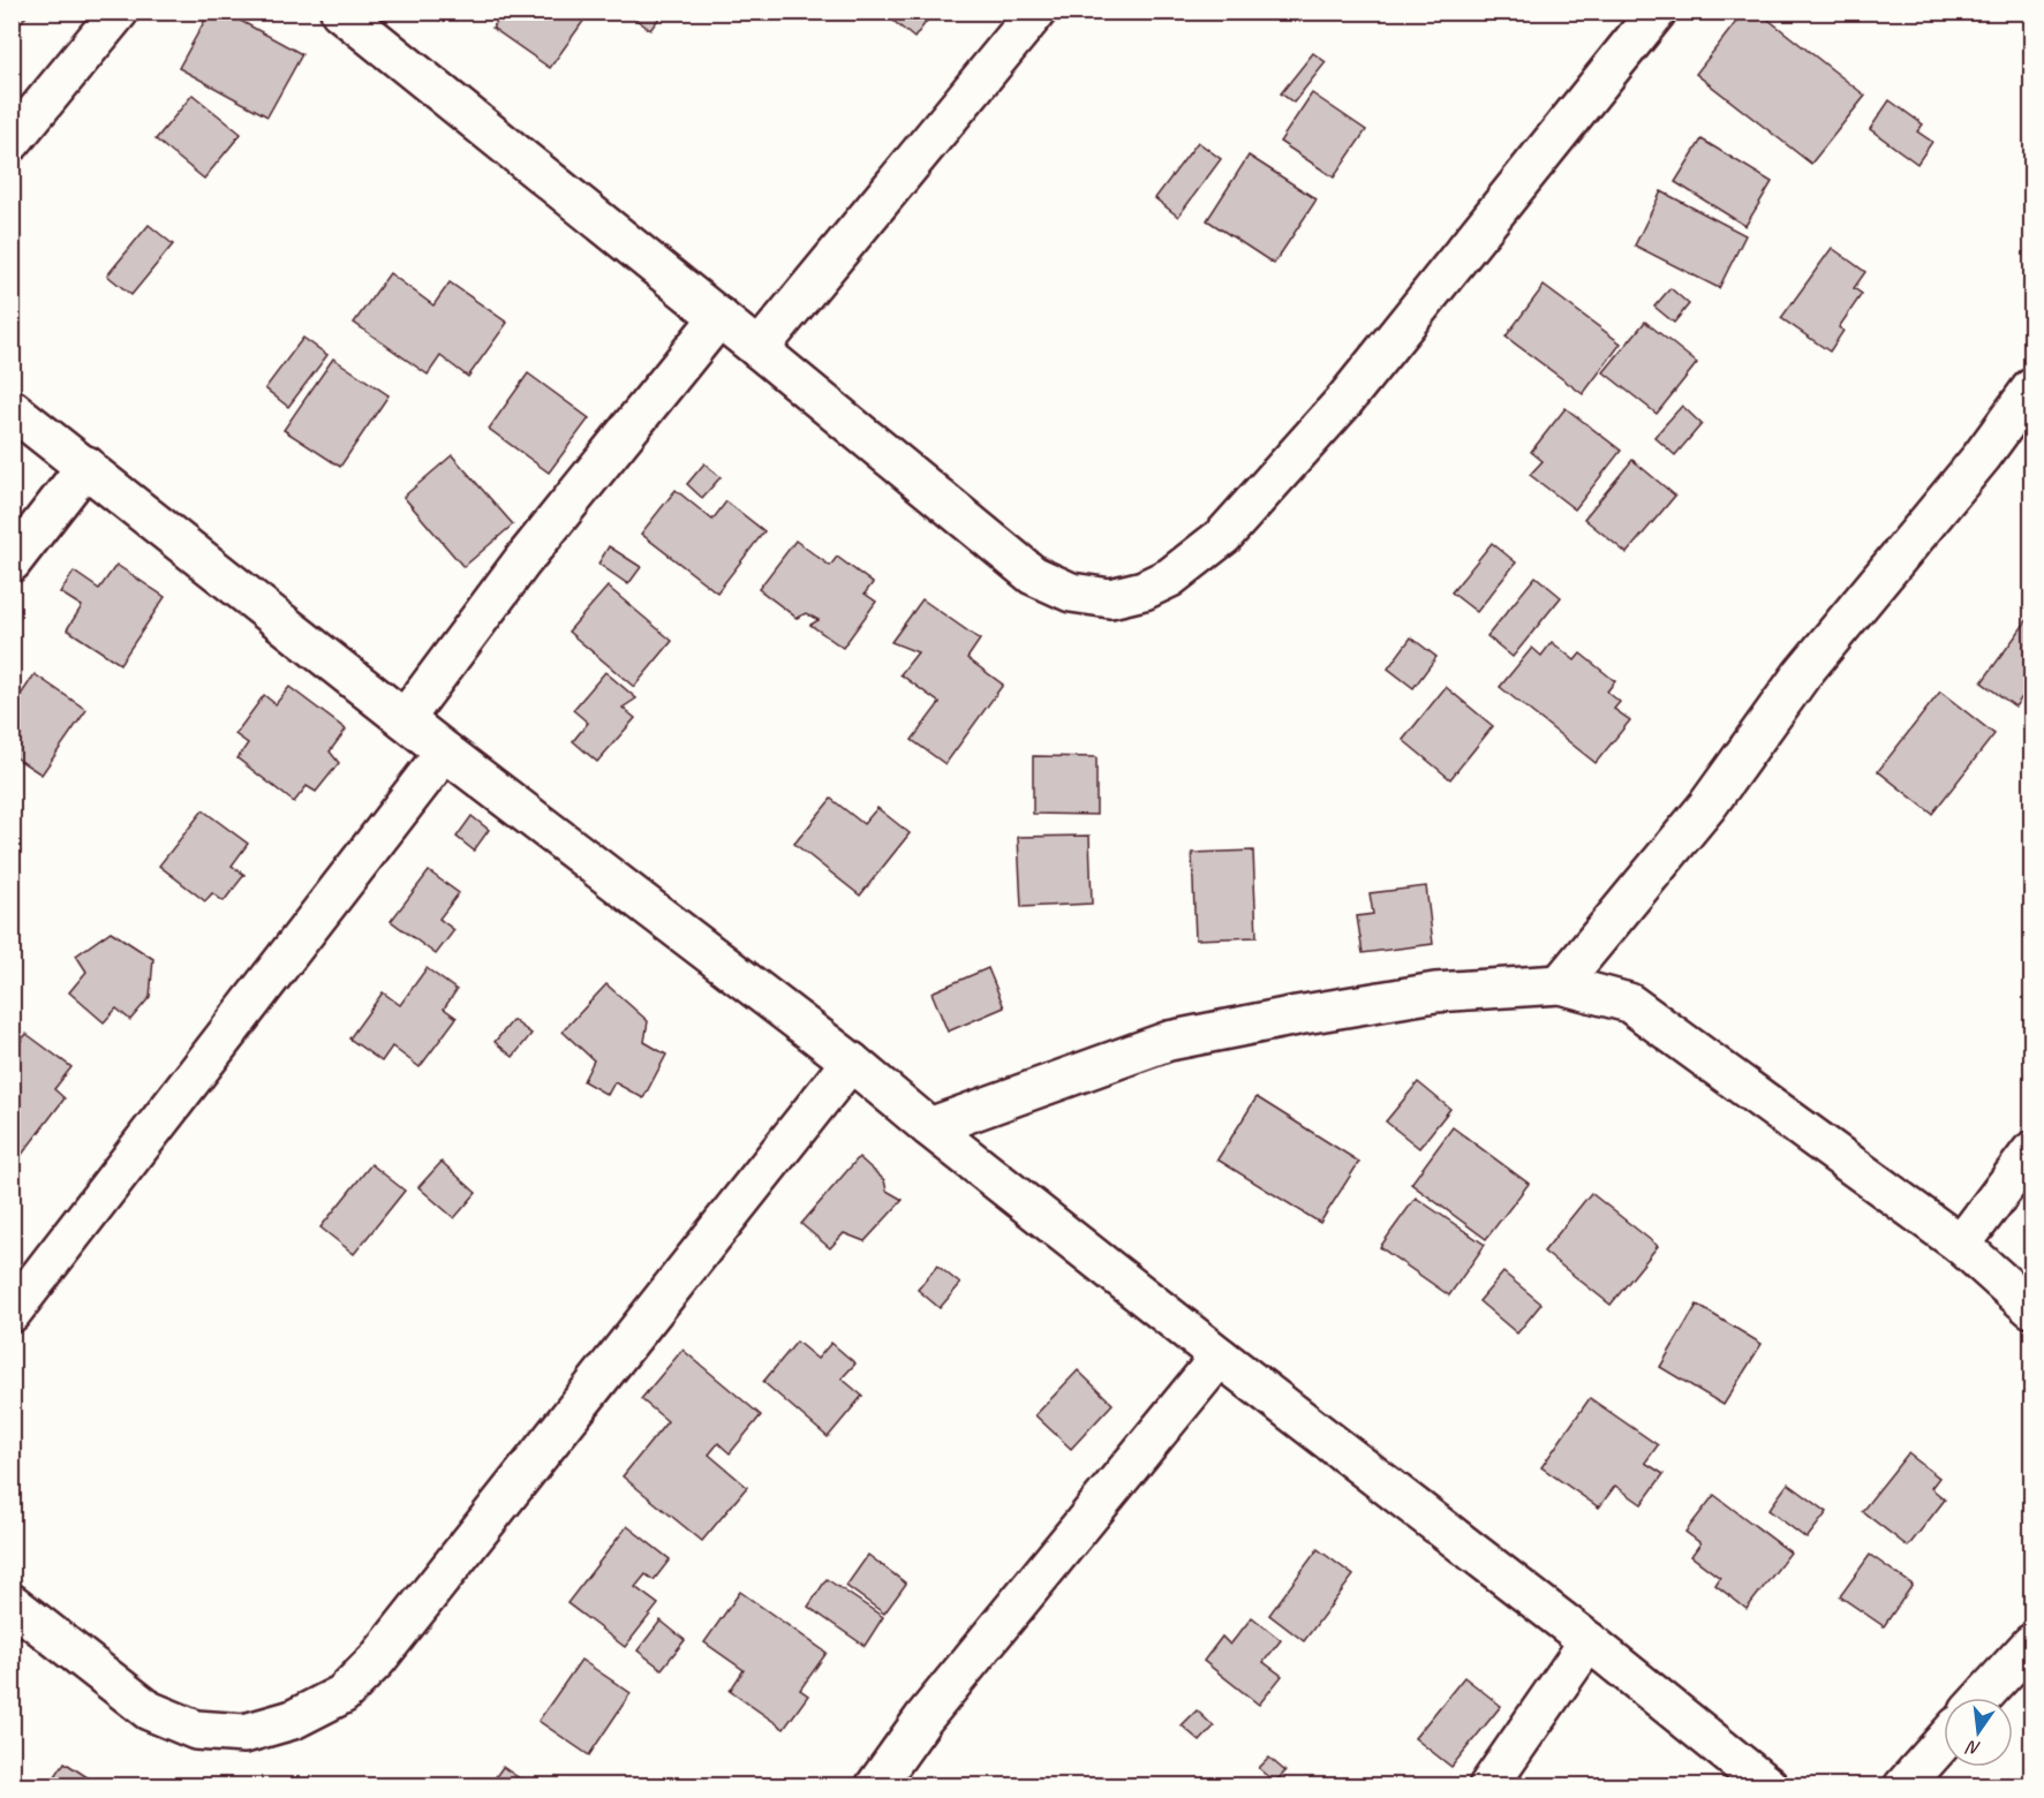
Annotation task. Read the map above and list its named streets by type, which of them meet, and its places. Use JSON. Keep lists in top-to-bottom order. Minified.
{"north":"bottom"}
